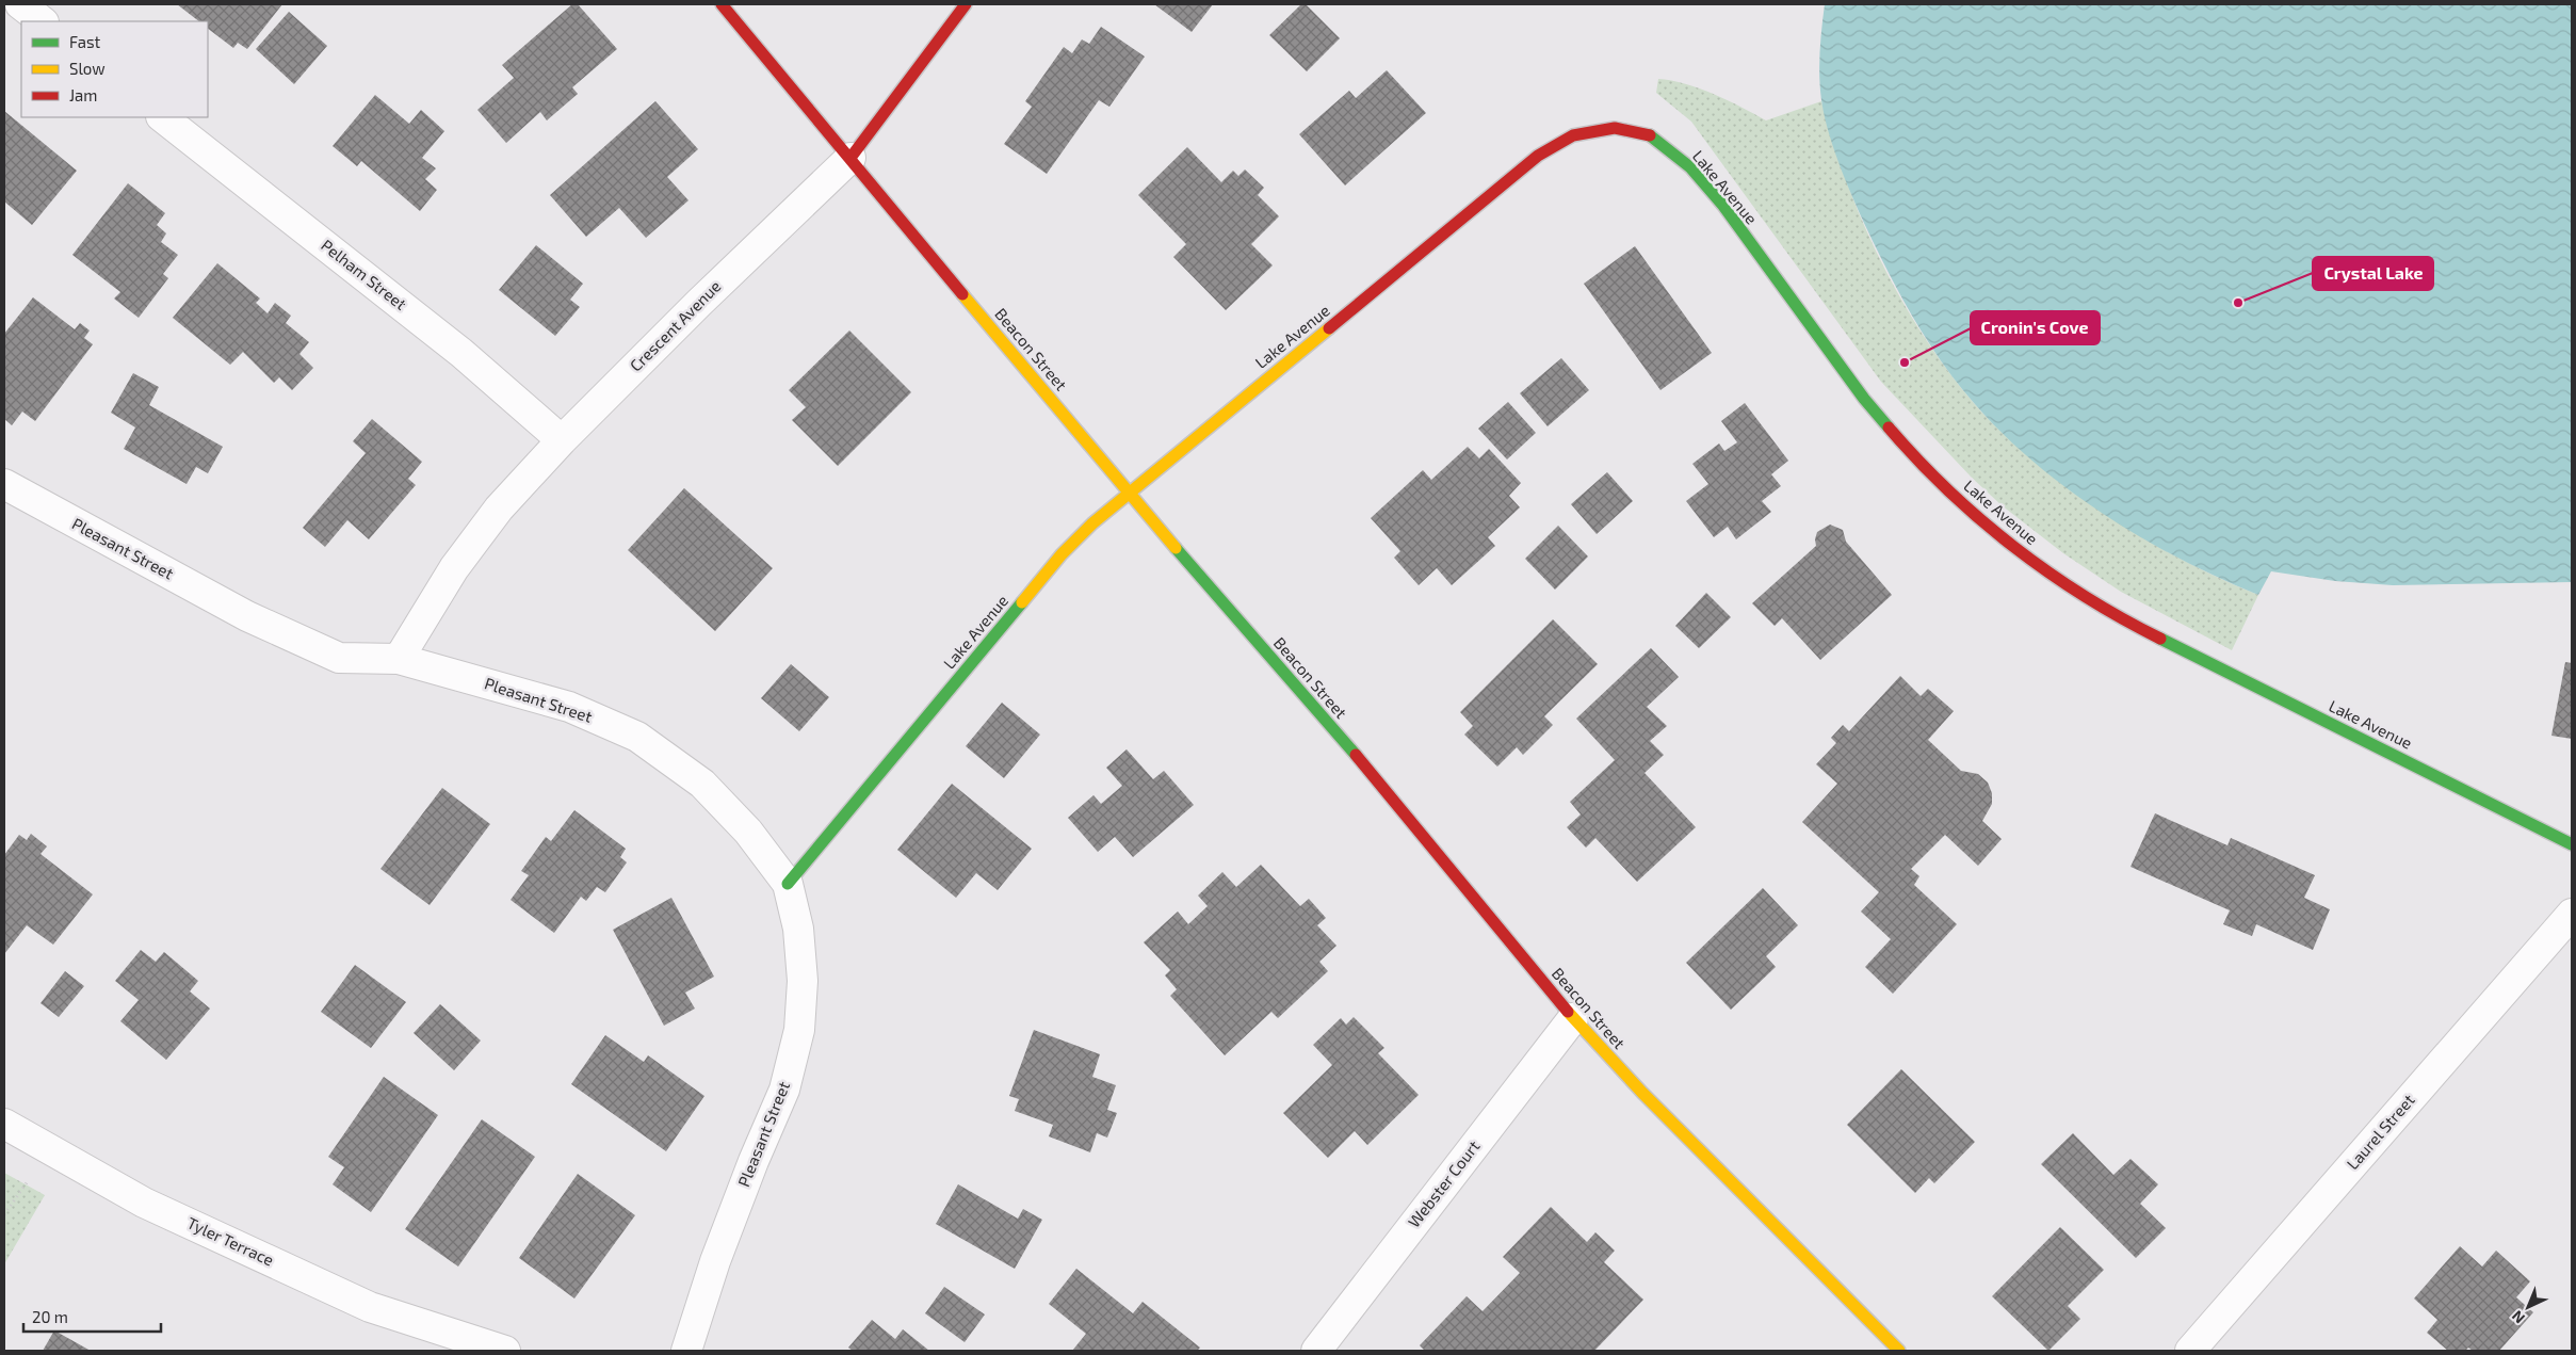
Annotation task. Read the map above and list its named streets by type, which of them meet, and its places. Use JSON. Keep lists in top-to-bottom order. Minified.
{"streets":{"street":["Lake Avenue","Pelham Street","Crescent Avenue","Beacon Street","Pleasant Street","Laurel Street","Webster Court","Tyler Terrace"]},"crossings":[["Lake Avenue","Beacon Street"],["Lake Avenue","Pleasant Street"],["Pelham Street","Crescent Avenue"],["Crescent Avenue","Beacon Street"],["Crescent Avenue","Pleasant Street"],["Beacon Street","Webster Court"]],"places":["Crystal Lake","Cronin's Cove"],"legend":["Fast","Slow","Jam"],"scale_bar":"20 m","north":"bottom left"}
